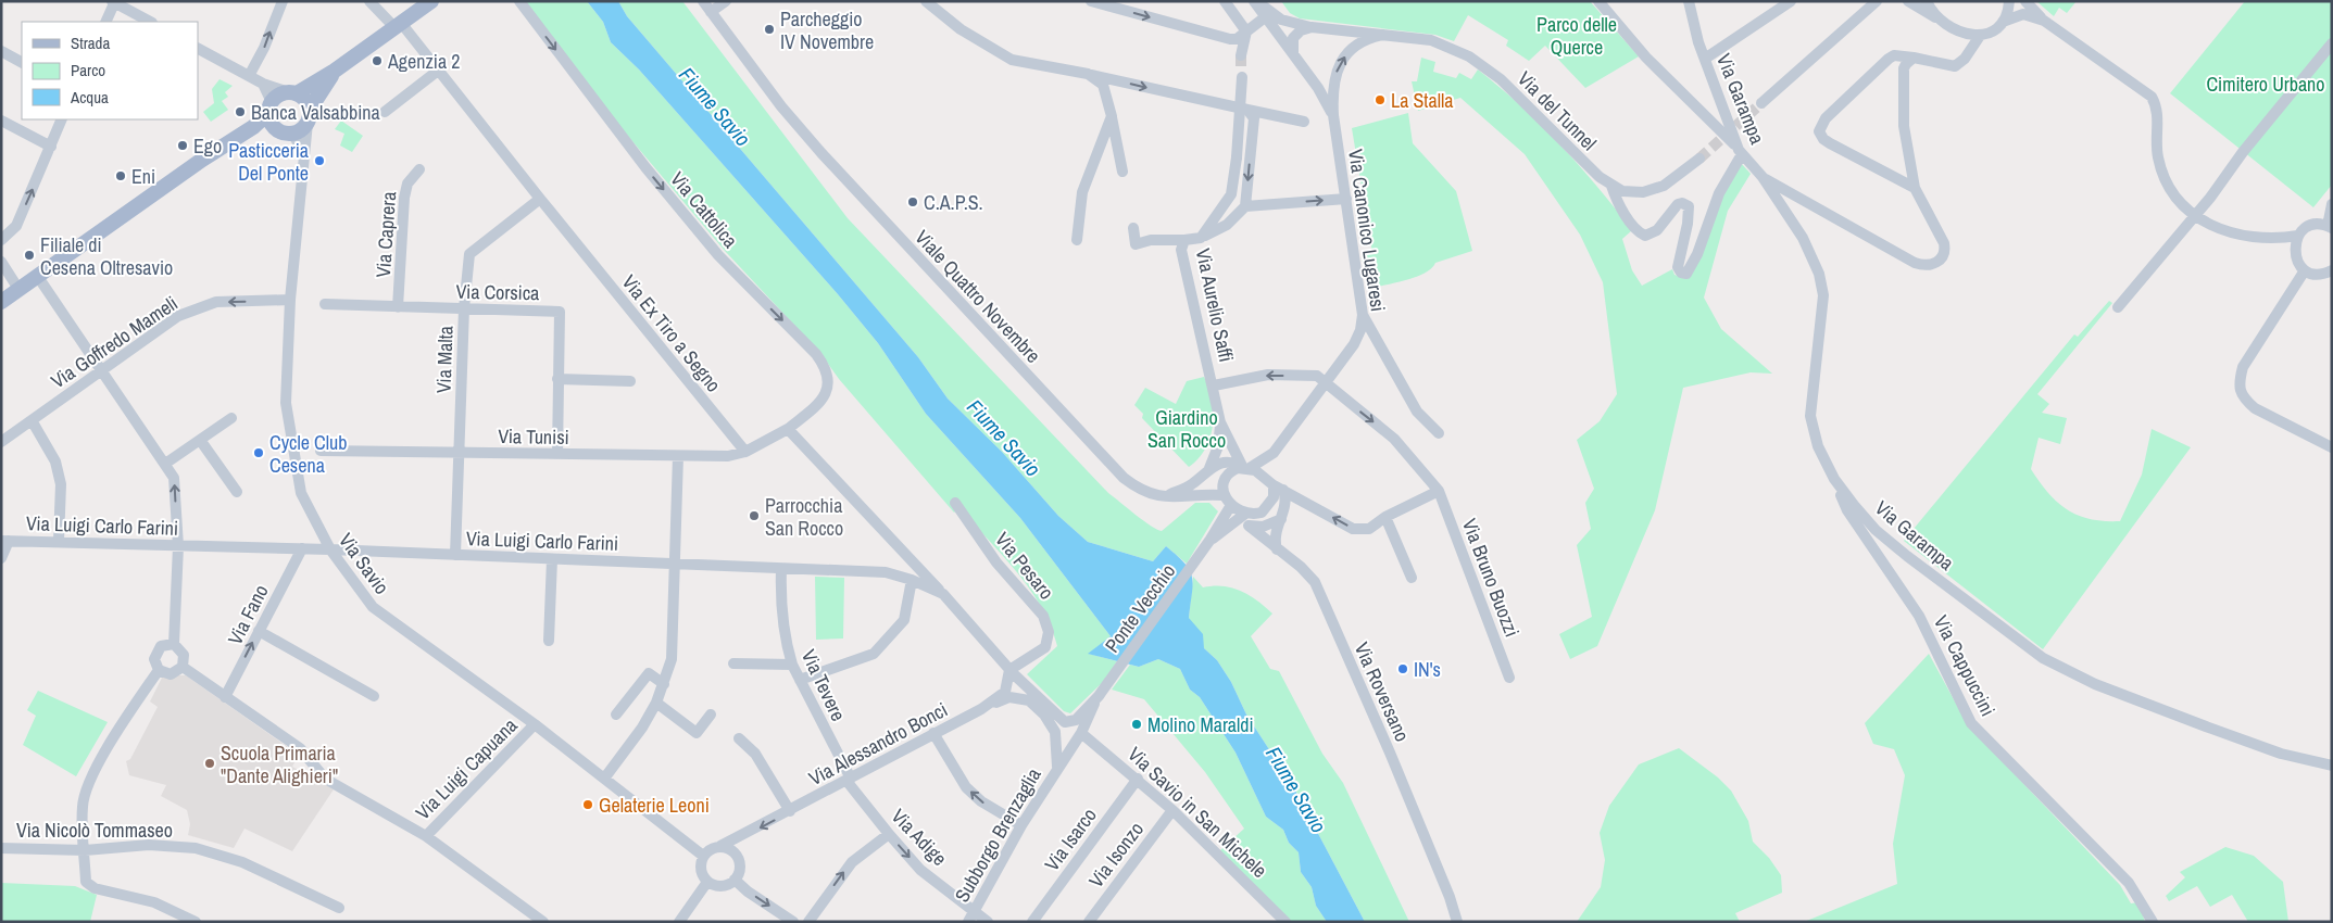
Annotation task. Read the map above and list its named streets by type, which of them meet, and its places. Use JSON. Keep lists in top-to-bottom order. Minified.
{"streets":{"street":["Via Garampa","Via del Tunnel","Via Cattolica","Via Canonico Lugaresi","Via Caprera","Via Corsica","Viale Quattro Novembre","Via Aurelio Saffi","Via Ex Tiro a Segno","Via Goffredo Mameli","Via Malta","Via Tunisi","Via Luigi Carlo Farini","Via Savio","Via Pesaro","Via Bruno Buozzi","Ponte Vecchio","Via Fano","Via Cappuccini","Via Tevere","Via Roversano","Via Alessandro Bonci","Via Luigi Capuana","Via Savio in San Michele","Via Nicolò Tommaseo","Subborgo Brenzaglia","Via Adige","Via Isarco","Via Isonzo"]},"crossings":[["Via Garampa","Via Cappuccini"],["Via del Tunnel","Via Canonico Lugaresi"],["Via Canonico Lugaresi","Via Bruno Buozzi"],["Via Caprera","Via Corsica"],["Via Corsica","Via Malta"],["Via Corsica","Via Tunisi"],["Viale Quattro Novembre","Via Aurelio Saffi"],["Viale Quattro Novembre","Ponte Vecchio"],["Viale Quattro Novembre","Via Roversano"],["Via Aurelio Saffi","Via Bruno Buozzi"],["Via Aurelio Saffi","Ponte Vecchio"],["Via Aurelio Saffi","Via Roversano"],["Via Ex Tiro a Segno","Via Malta"],["Via Ex Tiro a Segno","Via Tunisi"],["Via Goffredo Mameli","Via Savio"],["Via Malta","Via Tunisi"],["Via Malta","Via Luigi Carlo Farini"],["Via Luigi Carlo Farini","Via Savio"],["Via Luigi Carlo Farini","Via Pesaro"],["Via Luigi Carlo Farini","Ponte Vecchio"],["Via Luigi Carlo Farini","Via Fano"],["Via Luigi Carlo Farini","Via Tevere"],["Via Savio","Via Alessandro Bonci"],["Via Savio","Via Luigi Capuana"],["Ponte Vecchio","Via Roversano"],["Via Fano","Via Luigi Capuana"],["Via Tevere","Via Alessandro Bonci"],["Via Tevere","Via Adige"],["Via Alessandro Bonci","Via Adige"],["Via Savio in San Michele","Via Isarco"],["Via Savio in San Michele","Via Isonzo"],["Subborgo Brenzaglia","Via Adige"]],"one_way":["Via Cattolica","Via Goffredo Mameli"],"water":["Fiume Savio"],"parks":["Parco delle Querce","Cimitero Urbano","Giardino San Rocco"],"places":["Parcheggio IV Novembre","Agenzia 2","La Stalla","Banca Valsabbina","Ego","Pasticceria Del Ponte","Eni","C.A.P.S.","Filiale di Cesena Oltresavio","Cycle Club Cesena","Parrocchia San Rocco","IN's","Molino Maraldi","Scuola Primaria \"Dante Alighieri\"","Gelaterie Leoni"],"legend":["Strada","Parco","Acqua"]}
